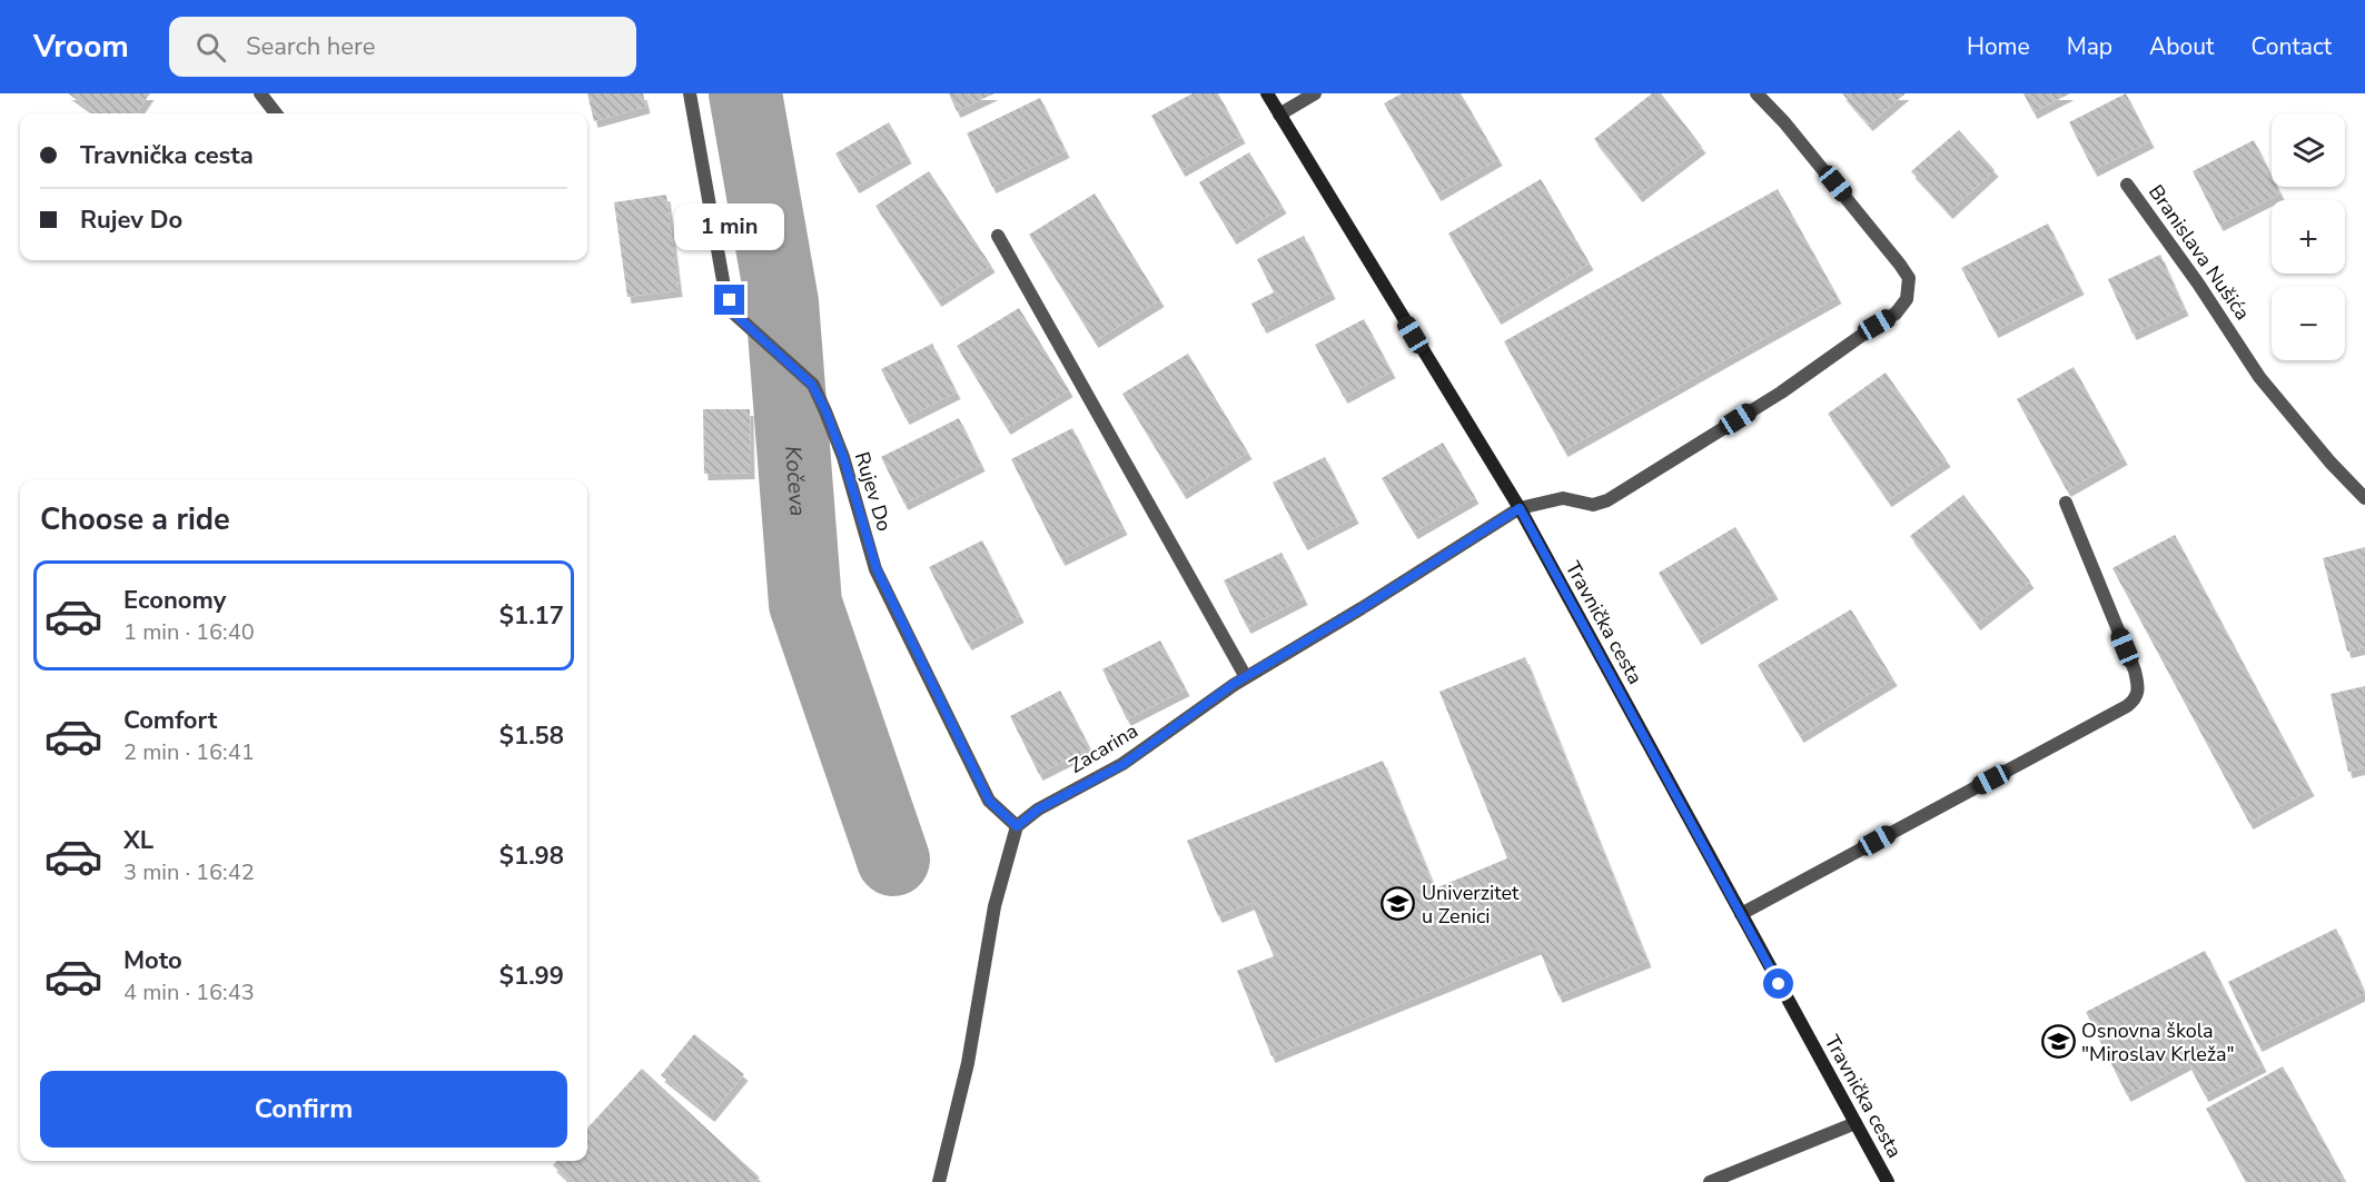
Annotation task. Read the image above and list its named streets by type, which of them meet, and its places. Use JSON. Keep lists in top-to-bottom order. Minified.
{"streets":{"main road":["Travnička cesta"],"street":["Branislava Nušića","Rujev Do","Zacarina"]},"crossings":[["Rujev Do","Zacarina"],["Travnička cesta","Zacarina"]],"water":["Kočeva"],"places":{"school or university":["Univerzitet u Zenici","Osnovna škola \"Miroslav Krleža\""]},"page":{"header":"Vroom","search":"Search here","nav":["Home","Map","About","Contact"],"map_buttons":["+","−"],"banner":["Travnička cesta","Rujev Do"],"bubble":"1 min","heading":"Choose a ride","list":[{"name":"Economy","note":"1 min · 16:40","value":"$1.17"},{"name":"Comfort","note":"2 min · 16:41","value":"$1.58"},{"name":"XL","note":"3 min · 16:42","value":"$1.98"},{"name":"Moto","note":"4 min · 16:43","value":"$1.99"}],"buttons":"Confirm"}}
